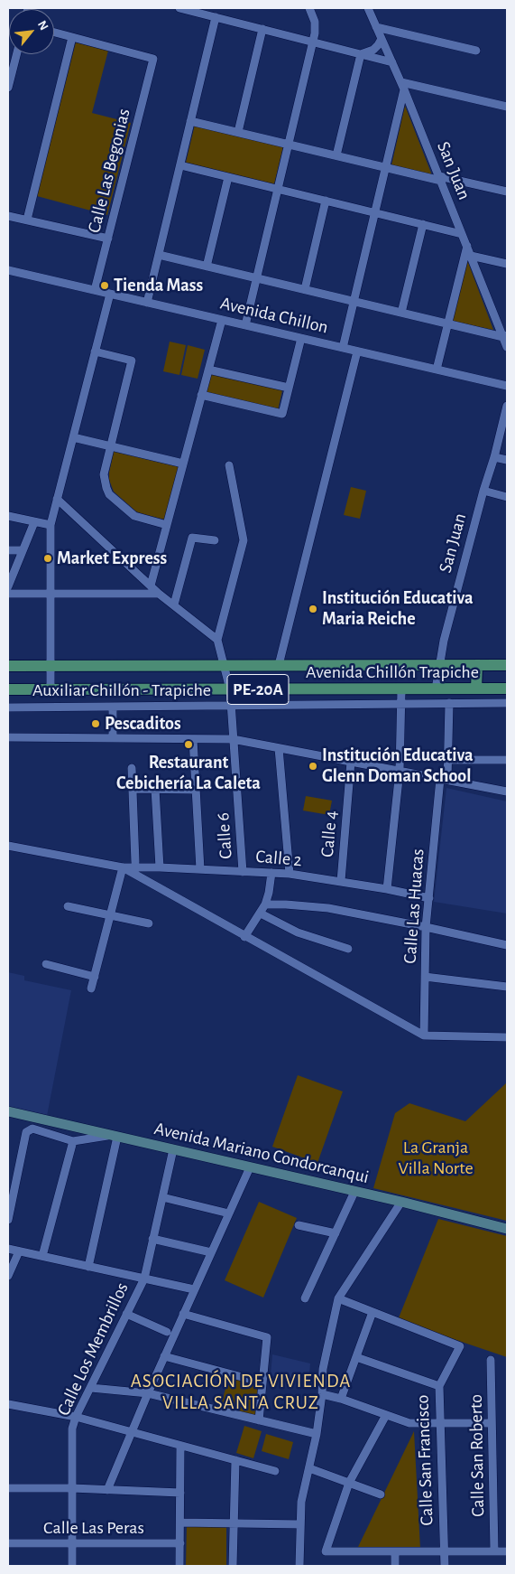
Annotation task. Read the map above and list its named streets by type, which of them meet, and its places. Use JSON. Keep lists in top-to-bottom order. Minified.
{"streets":{"main road":["Avenida Chillón Trapiche","PE-20A"],"street":["Calle Las Begonias","San Juan","Avenida Chillon","Auxiliar Chillón - Trapiche","Calle 4","Calle 6","Calle 2","Calle Las Huacas","Avenida Mariano Condorcanqui","Calle Los Membrillos","Calle San Roberto","Calle San Francisco","Calle Las Peras"]},"crossings":[["Calle Las Begonias","Avenida Chillon"],["San Juan","Avenida Chillón Trapiche"],["Avenida Chillón Trapiche","Calle 6"],["Auxiliar Chillón - Trapiche","Calle 6"],["Auxiliar Chillón - Trapiche","Calle Las Huacas"],["Calle 4","Calle 2"],["Calle 6","Calle 2"],["Calle 2","Calle Las Huacas"],["Avenida Mariano Condorcanqui","Calle Los Membrillos"],["Calle Los Membrillos","Calle Las Peras"]],"districts":["ASOCIACIÓN DE VIVIENDA VILLA SANTA CRUZ"],"parks":["La Granja Villa Norte"],"places":["Tienda Mass","Market Express","Institución Educativa Maria Reiche","Pescaditos","Restaurant Cebichería La Caleta","Institución Educativa Glenn Doman School"],"north":"top right"}
